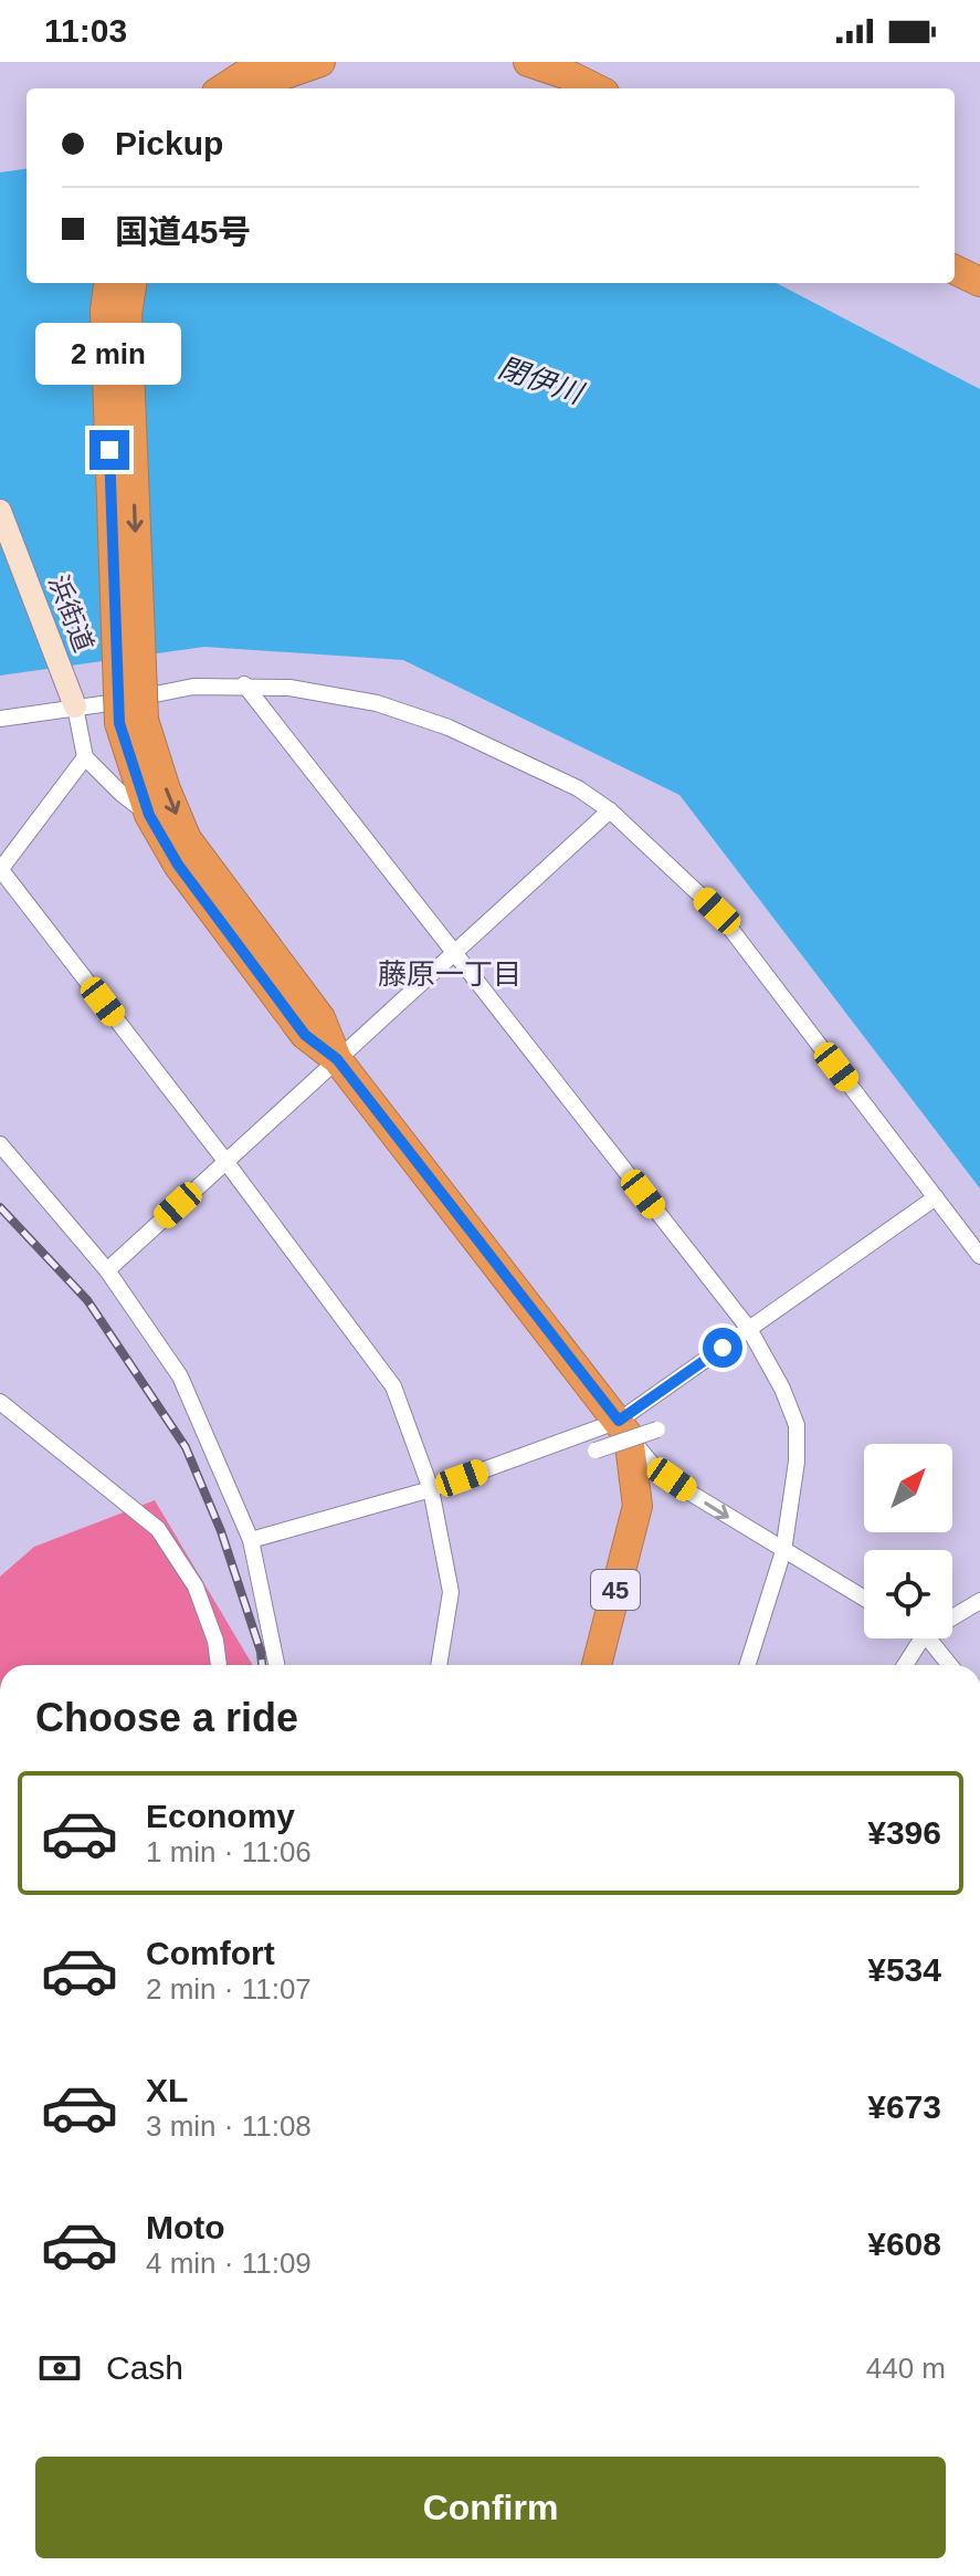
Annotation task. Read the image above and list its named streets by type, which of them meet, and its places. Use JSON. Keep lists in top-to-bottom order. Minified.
{"streets":{"highway":["45"],"street":["浜街道"]},"districts":["藤原一丁目"],"water":["閉伊川"],"north":"top right","page":{"status":"11:03","banner":["Pickup","国道45号"],"bubble":"2 min","heading":"Choose a ride","list":[{"name":"Economy","note":"1 min · 11:06","value":"¥396"},{"name":"Comfort","note":"2 min · 11:07","value":"¥534"},{"name":"XL","note":"3 min · 11:08","value":"¥673"},{"name":"Moto","note":"4 min · 11:09","value":"¥608"}],"pay":["Cash","440 m"],"buttons":"Confirm"}}
